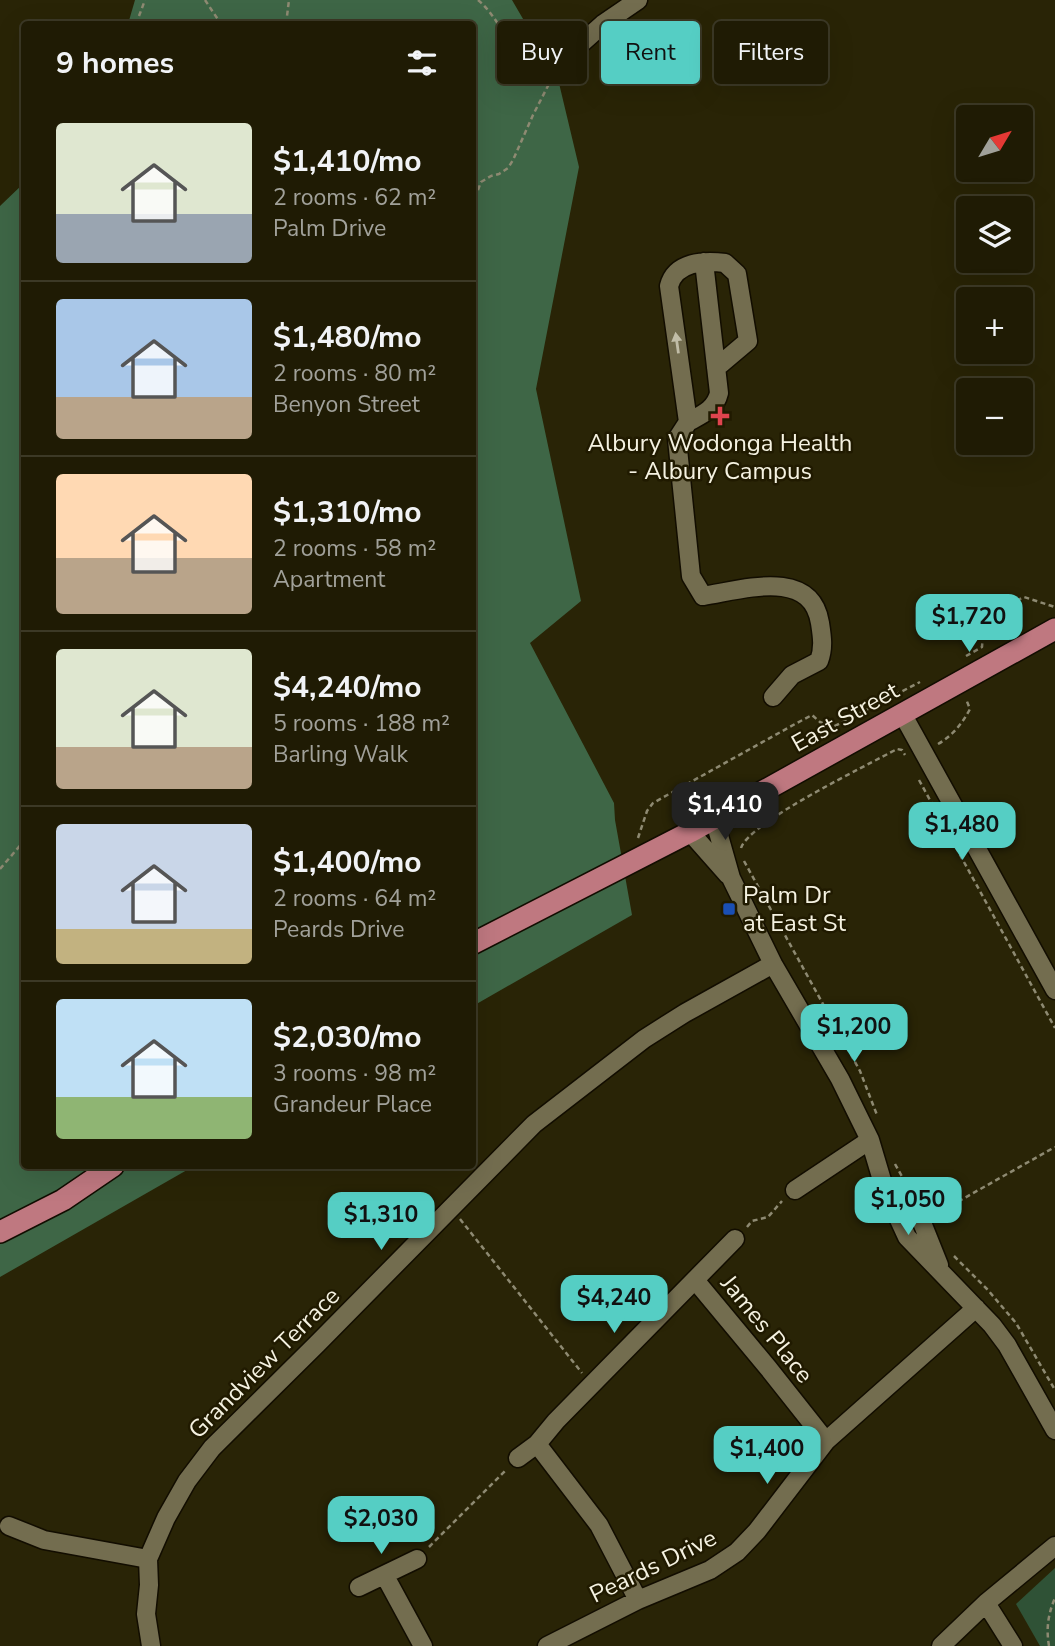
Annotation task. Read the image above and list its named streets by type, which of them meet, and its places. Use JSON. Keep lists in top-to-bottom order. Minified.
{"streets":{"main road":["East Street"],"street":["James Place","Grandview Terrace","Peards Drive"]},"crossings":[["James Place","Peards Drive"]],"places":{"health":["Albury Wodonga Health - Albury Campus"],"transit":["Palm Dr at East St"]},"north":"top right","page":{"chip":["Buy","Rent","Filters"],"heading":"9 homes","map_buttons":["+","−"],"list":[{"name":"$1,410/mo","note":"2 rooms · 62 m² · Palm Drive"},{"name":"$1,480/mo","note":"2 rooms · 80 m² · Benyon Street"},{"name":"$1,310/mo","note":"2 rooms · 58 m² · Apartment"},{"name":"$4,240/mo","note":"5 rooms · 188 m² · Barling Walk"},{"name":"$1,400/mo","note":"2 rooms · 64 m² · Peards Drive"},{"name":"$2,030/mo","note":"3 rooms · 98 m² · Grandeur Place"}],"price":["$1,720","$1,410","$1,480","$1,200","$1,050","$1,310","$4,240","$1,400","$2,030"]}}
